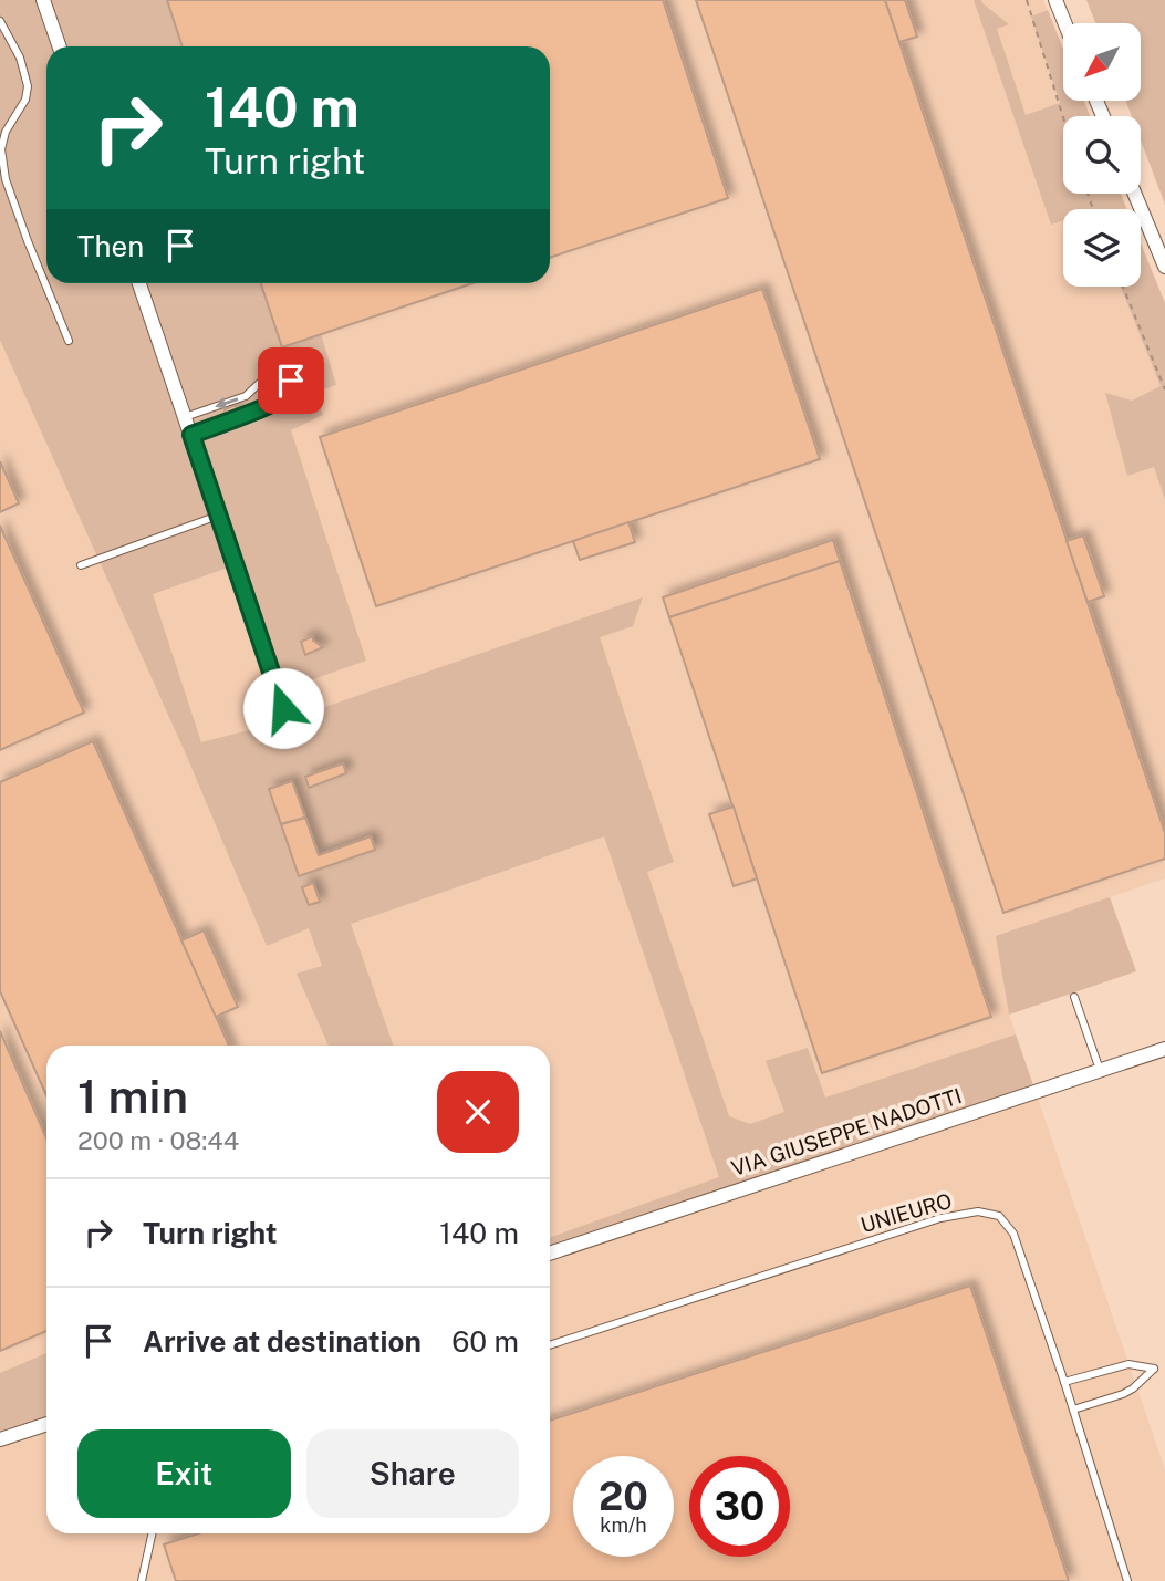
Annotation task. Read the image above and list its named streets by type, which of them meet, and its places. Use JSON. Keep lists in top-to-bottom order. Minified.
{"streets":{"street":["VIA GIUSEPPE NADOTTI"],"lane":["UNIEURO"]},"north":"bottom left","page":{"turn":["140 m","Turn right"],"then":"Then","heading":["1 min","200 m · 08:44"],"list":[{"name":"Turn right","value":"140 m"},{"name":"Arrive at destination","value":"60 m"}],"buttons":["Exit","Share"],"speed":"20 km/h","limit":"30"}}
